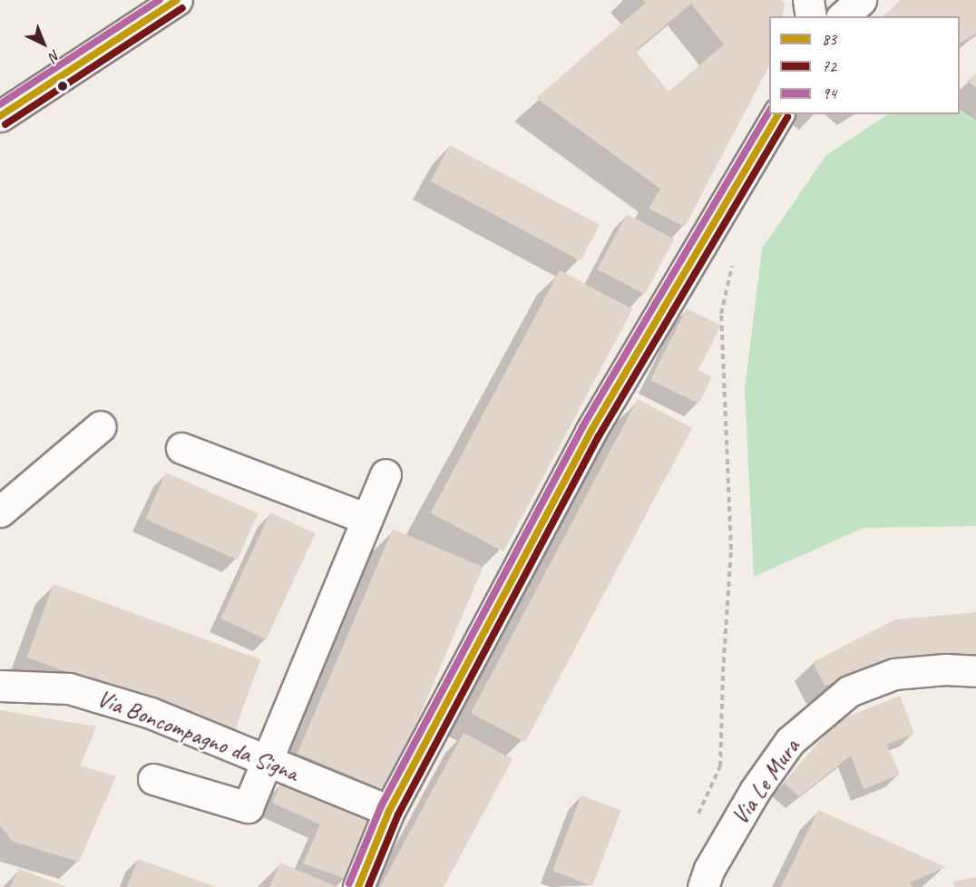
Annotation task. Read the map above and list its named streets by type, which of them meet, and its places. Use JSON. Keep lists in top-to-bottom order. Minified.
{"streets":{"main road":["Via Boncompagno da Signa","Via Le Mura"]},"lines":["transit line 83","transit line 94","transit line 72"],"legend":["83","72","94"],"north":"bottom right"}
